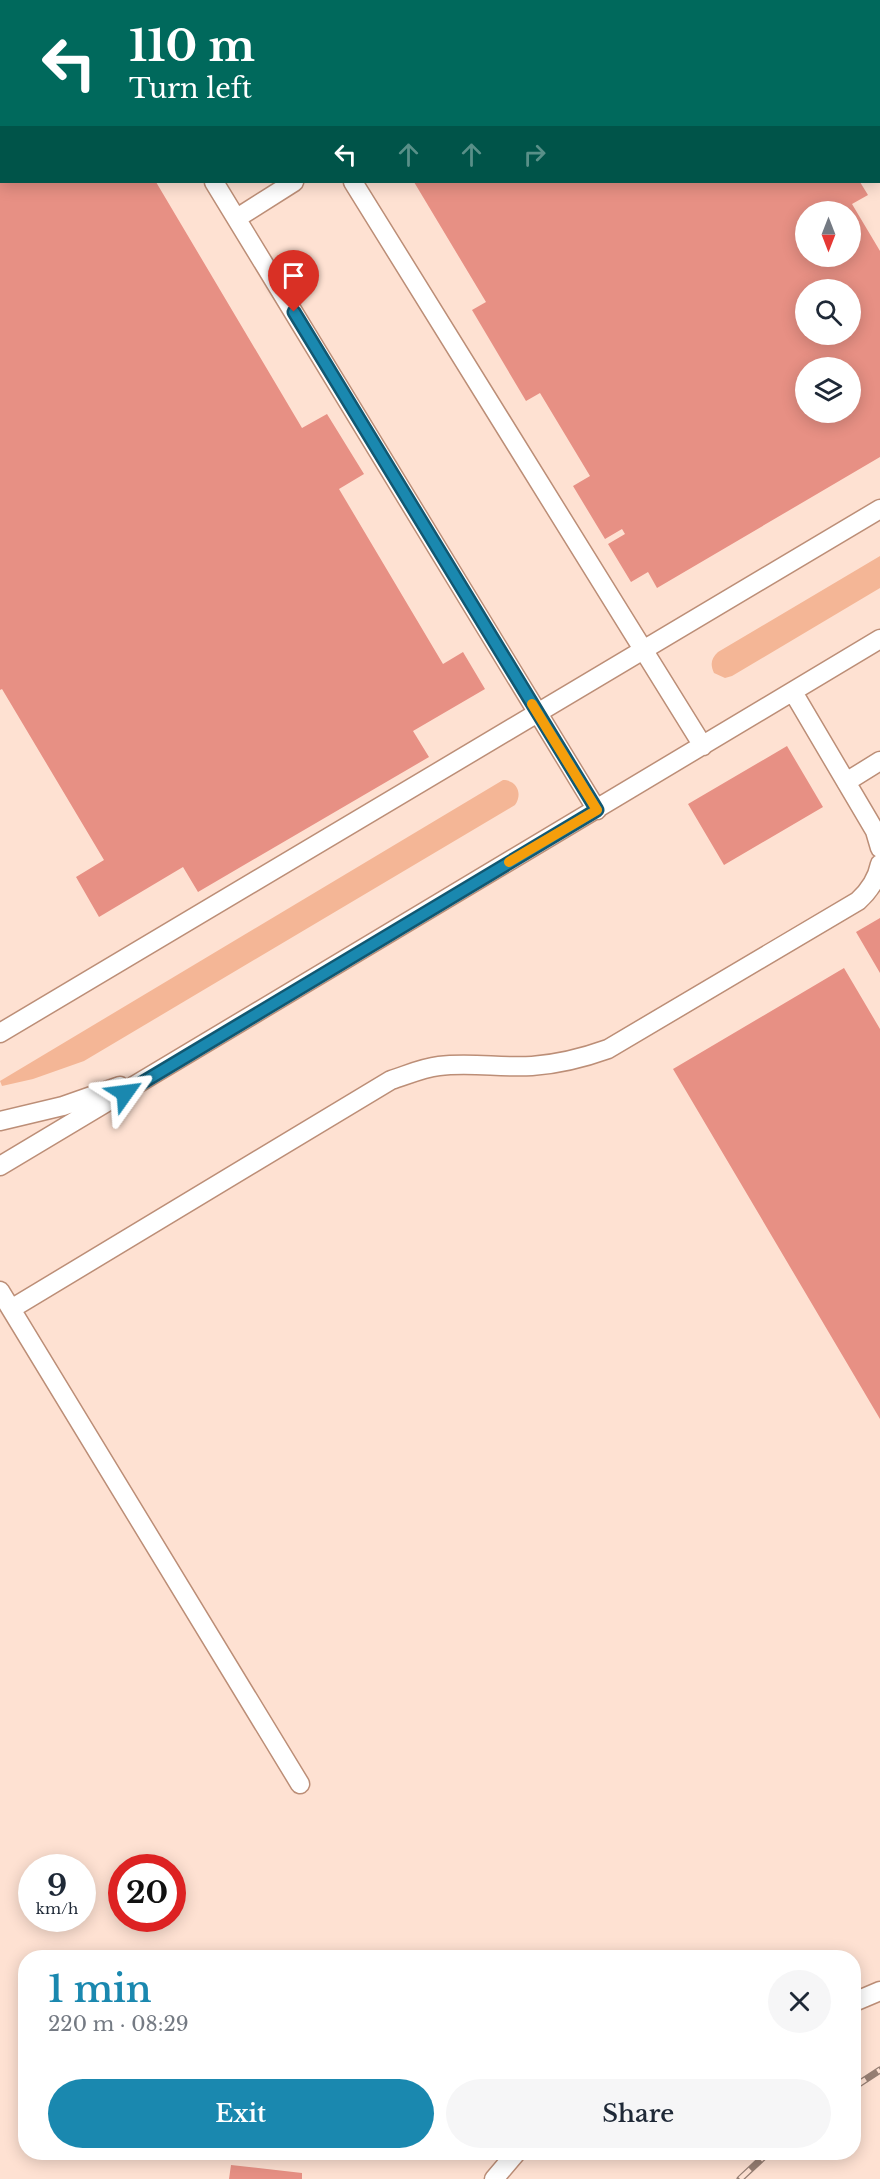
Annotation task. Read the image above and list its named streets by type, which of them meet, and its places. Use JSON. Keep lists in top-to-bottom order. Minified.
{"north":"bottom","page":{"turn":["110 m","Turn left"],"speed":"9 km/h","limit":"20","heading":["1 min","220 m · 08:29"],"buttons":["Exit","Share"]}}
